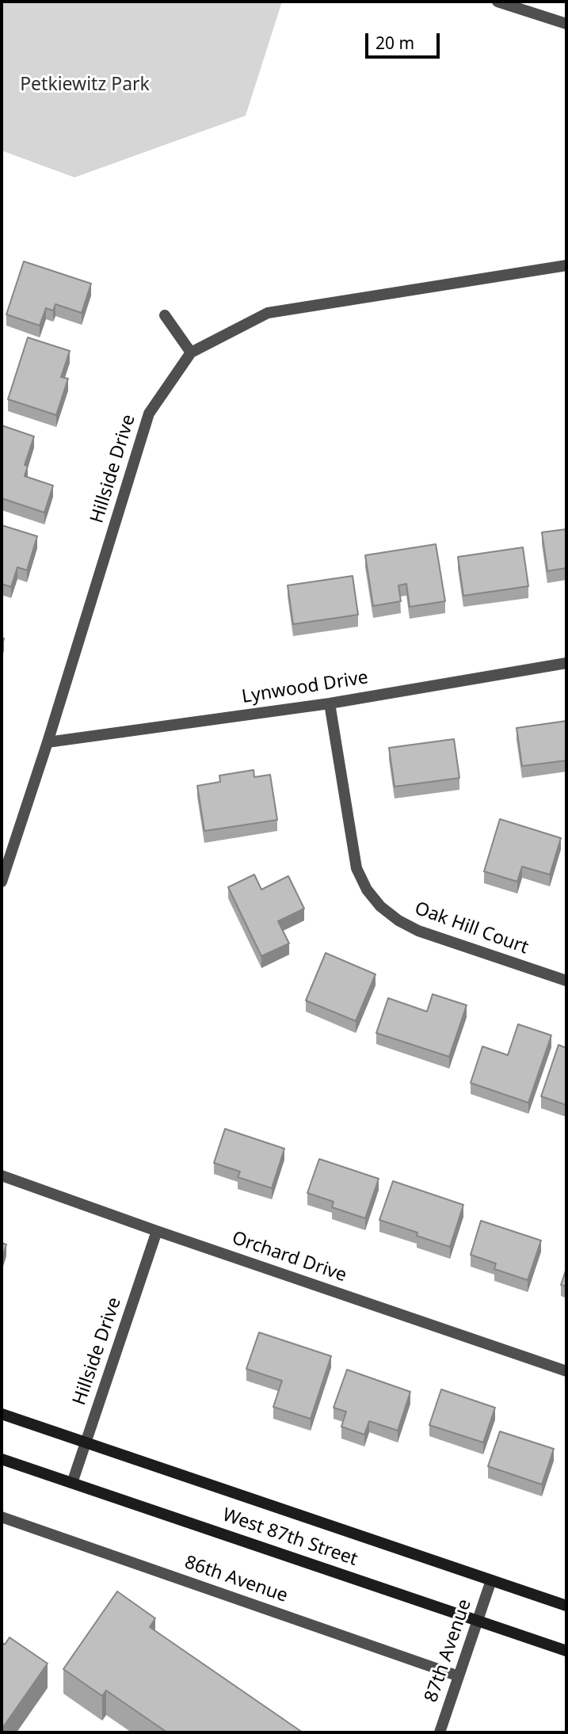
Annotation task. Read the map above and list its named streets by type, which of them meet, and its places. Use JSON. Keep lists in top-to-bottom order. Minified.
{"streets":{"main road":["West 87th Street"],"street":["Hillside Drive","Lynwood Drive","Oak Hill Court","Orchard Drive","86th Avenue","87th Avenue"]},"crossings":[["Hillside Drive","Lynwood Drive"],["Hillside Drive","Orchard Drive"],["Hillside Drive","West 87th Street"],["Lynwood Drive","Oak Hill Court"],["West 87th Street","87th Avenue"],["86th Avenue","87th Avenue"]],"parks":["Petkiewitz Park"],"scale_bar":"20 m"}
